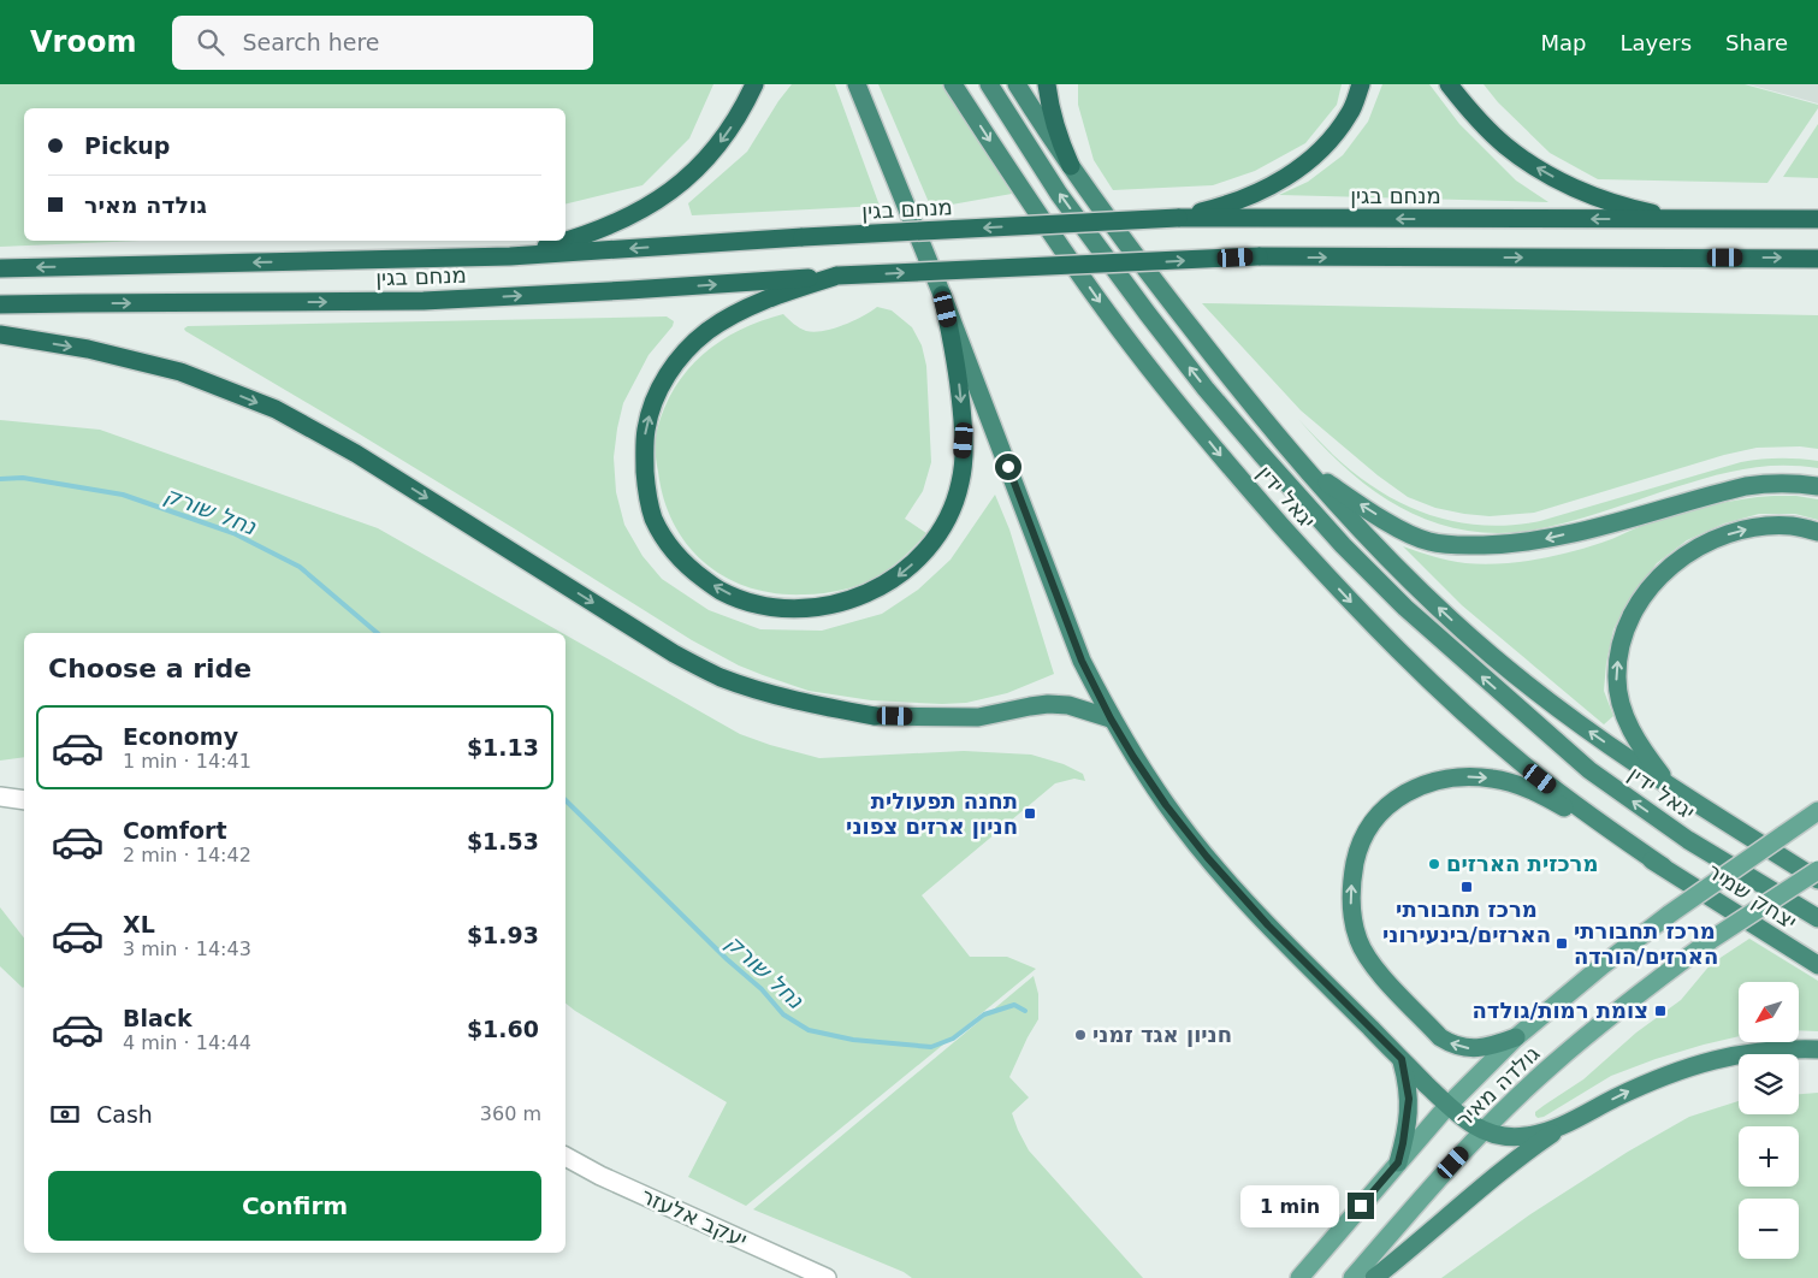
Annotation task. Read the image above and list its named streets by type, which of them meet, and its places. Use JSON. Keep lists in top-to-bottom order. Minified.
{"streets":{"highway":["מנחם בגין","יגאל ידין","יצחק שמיר"],"main road":["גולדה מאיר"],"street":["יעקב אלעזר"]},"crossings":[["יגאל ידין","יצחק שמיר"]],"water":["נחל שורק"],"places":{"transit":["תחנה תפעולית חניון ארזים צפוני","מרכז תחבורתי הארזים/בינעירוני","מרכז תחבורתי הארזים/הורדה","צומת רמות/גולדה"],"other":["מרכזית הארזים","חניון אגד זמני"]},"north":"bottom left","page":{"header":"Vroom","search":"Search here","nav":["Map","Layers","Share"],"banner":["Pickup","גולדה מאיר"],"heading":"Choose a ride","list":[{"name":"Economy","note":"1 min · 14:41","value":"$1.13"},{"name":"Comfort","note":"2 min · 14:42","value":"$1.53"},{"name":"XL","note":"3 min · 14:43","value":"$1.93"},{"name":"Black","note":"4 min · 14:44","value":"$1.60"}],"map_buttons":["+","−"],"pay":["Cash","360 m"],"buttons":"Confirm","bubble":"1 min"}}
